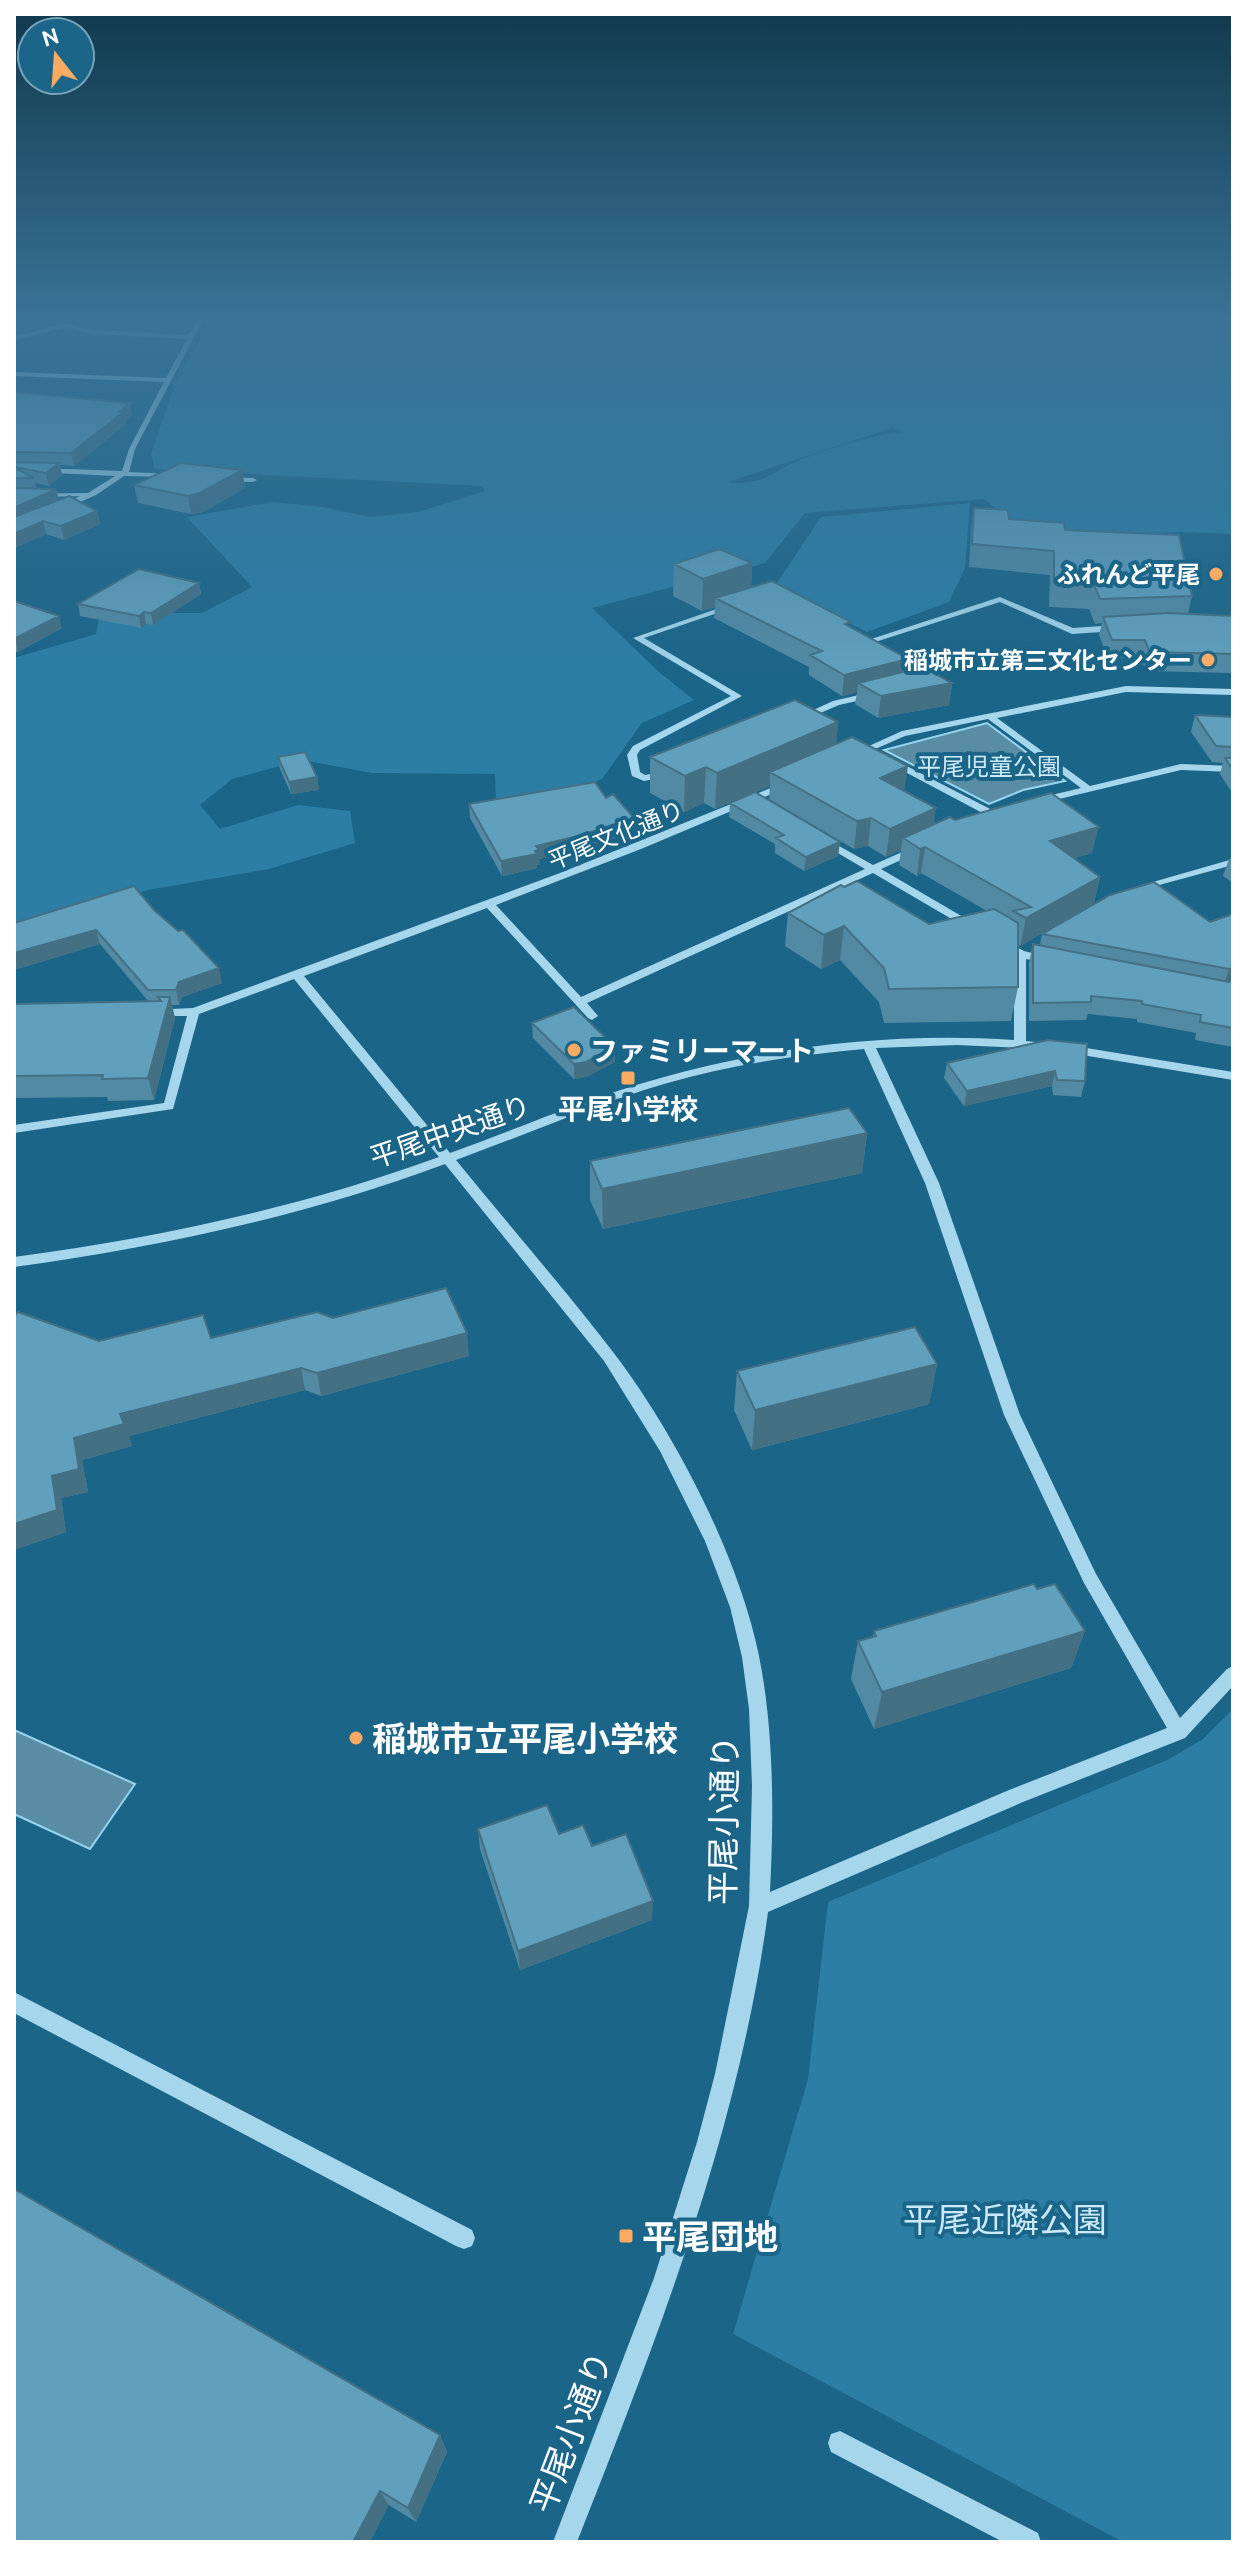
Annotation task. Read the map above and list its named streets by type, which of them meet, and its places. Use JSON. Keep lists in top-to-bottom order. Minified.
{"streets":{"street":["平尾文化通り","平尾中央通り","平尾小通り"]},"crossings":[["平尾文化通り","平尾小通り"],["平尾中央通り","平尾小通り"]],"parks":["平尾児童公園","平尾近隣公園"],"places":{"other":["ふれんど平尾","稲城市立第三文化センター","ファミリーマート","稲城市立平尾小学校"],"transit":["平尾小学校","平尾団地"]},"north":"top"}
